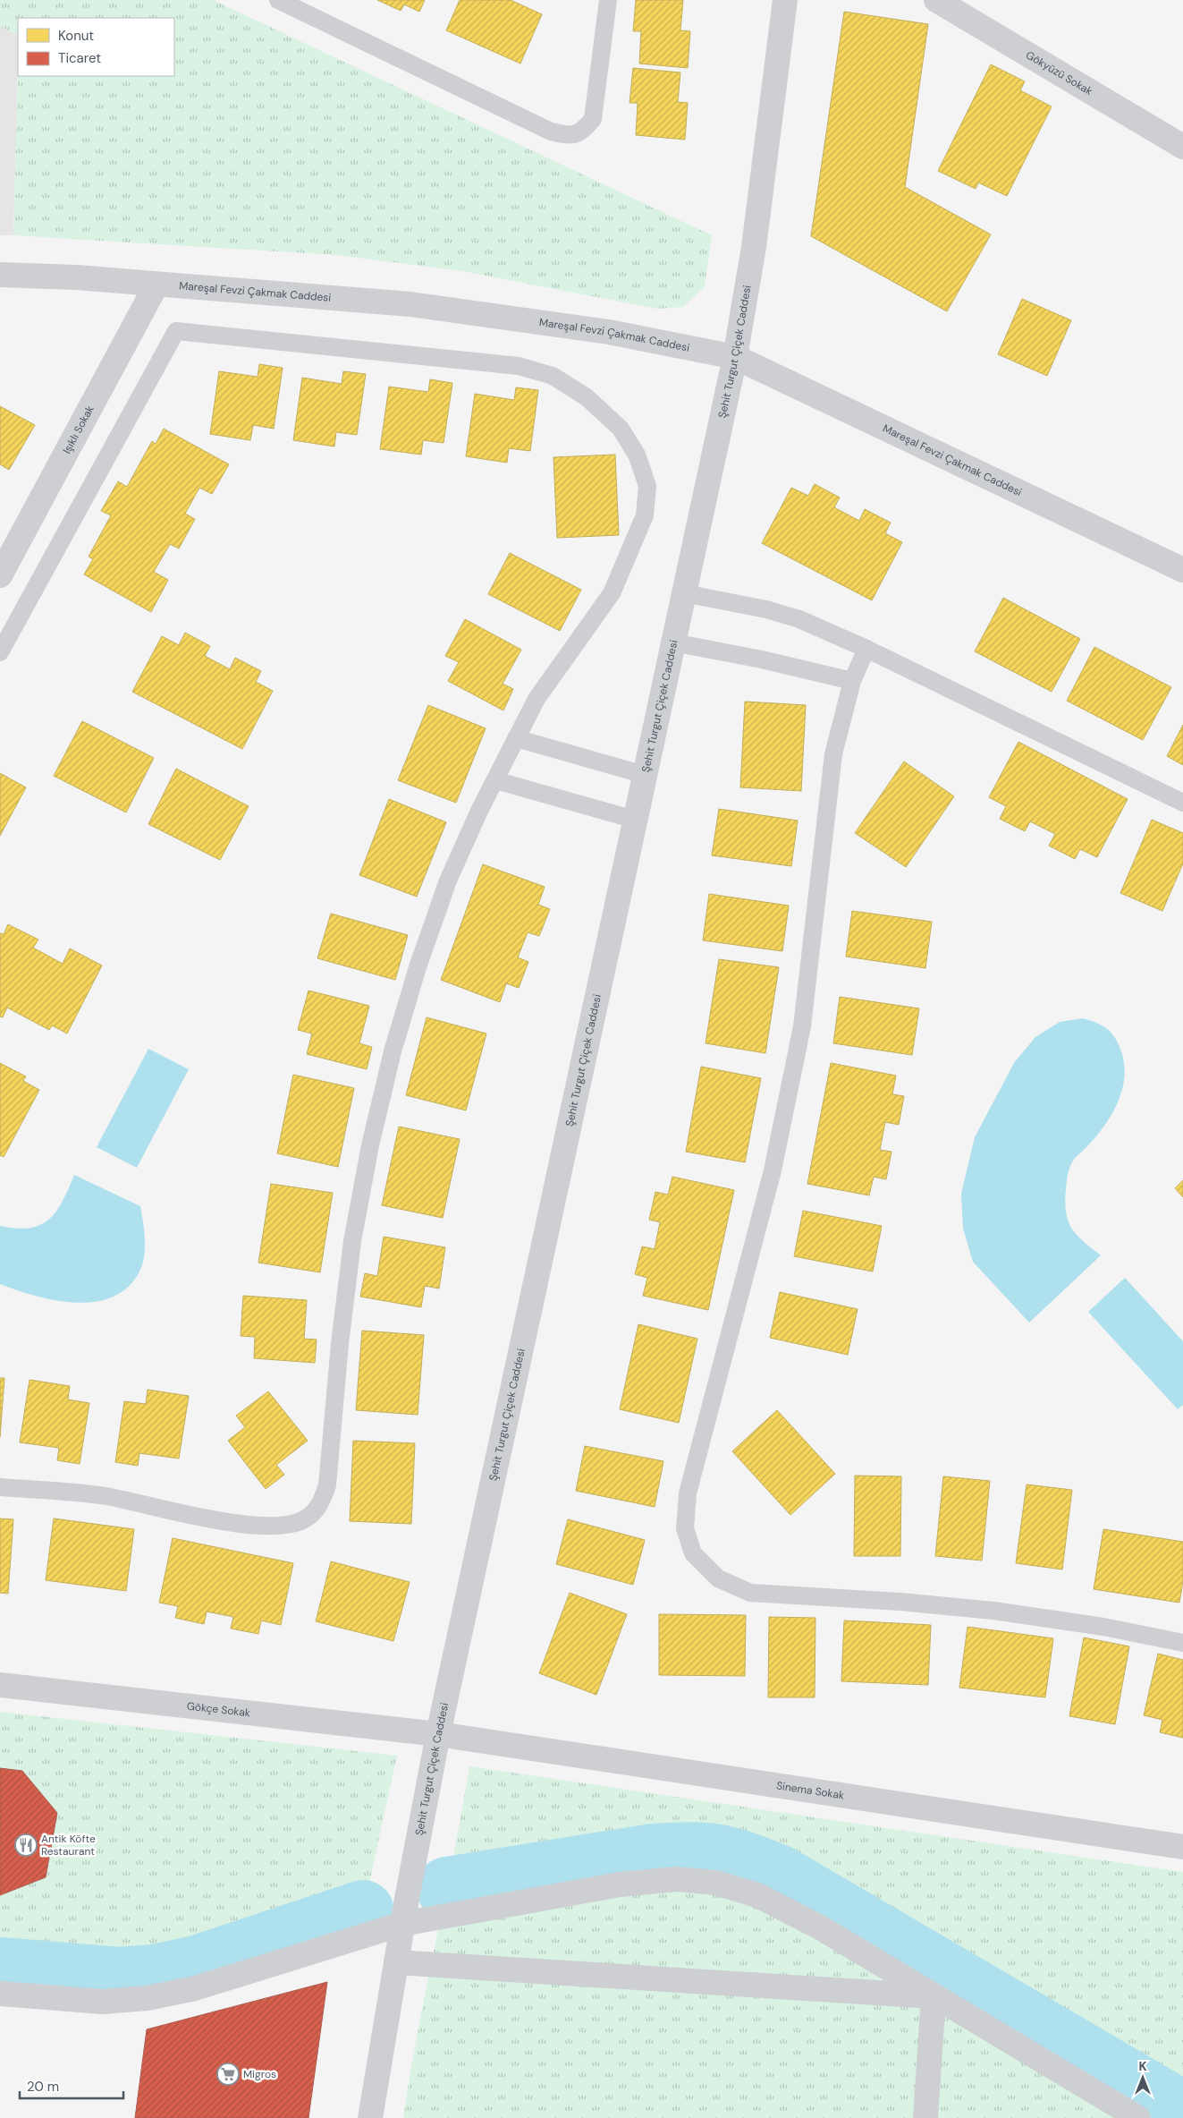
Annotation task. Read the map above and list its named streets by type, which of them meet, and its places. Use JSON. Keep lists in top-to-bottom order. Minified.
{"streets":{"street":["Gökyüzü Sokak","Mareşal Fevzi Çakmak Caddesi","Şehit Turgut Çiçek Caddesi","Işıklı Sokak","Gökçe Sokak","Sinema Sokak"]},"crossings":[["Mareşal Fevzi Çakmak Caddesi","Şehit Turgut Çiçek Caddesi"],["Mareşal Fevzi Çakmak Caddesi","Işıklı Sokak"],["Şehit Turgut Çiçek Caddesi","Gökçe Sokak"],["Şehit Turgut Çiçek Caddesi","Sinema Sokak"],["Gökçe Sokak","Sinema Sokak"]],"places":{"restaurant":["Antik Köfte Restaurant"],"supermarket":["Migros"]},"legend":["Konut","Ticaret"],"scale_bar":"20 m","north":"top"}
